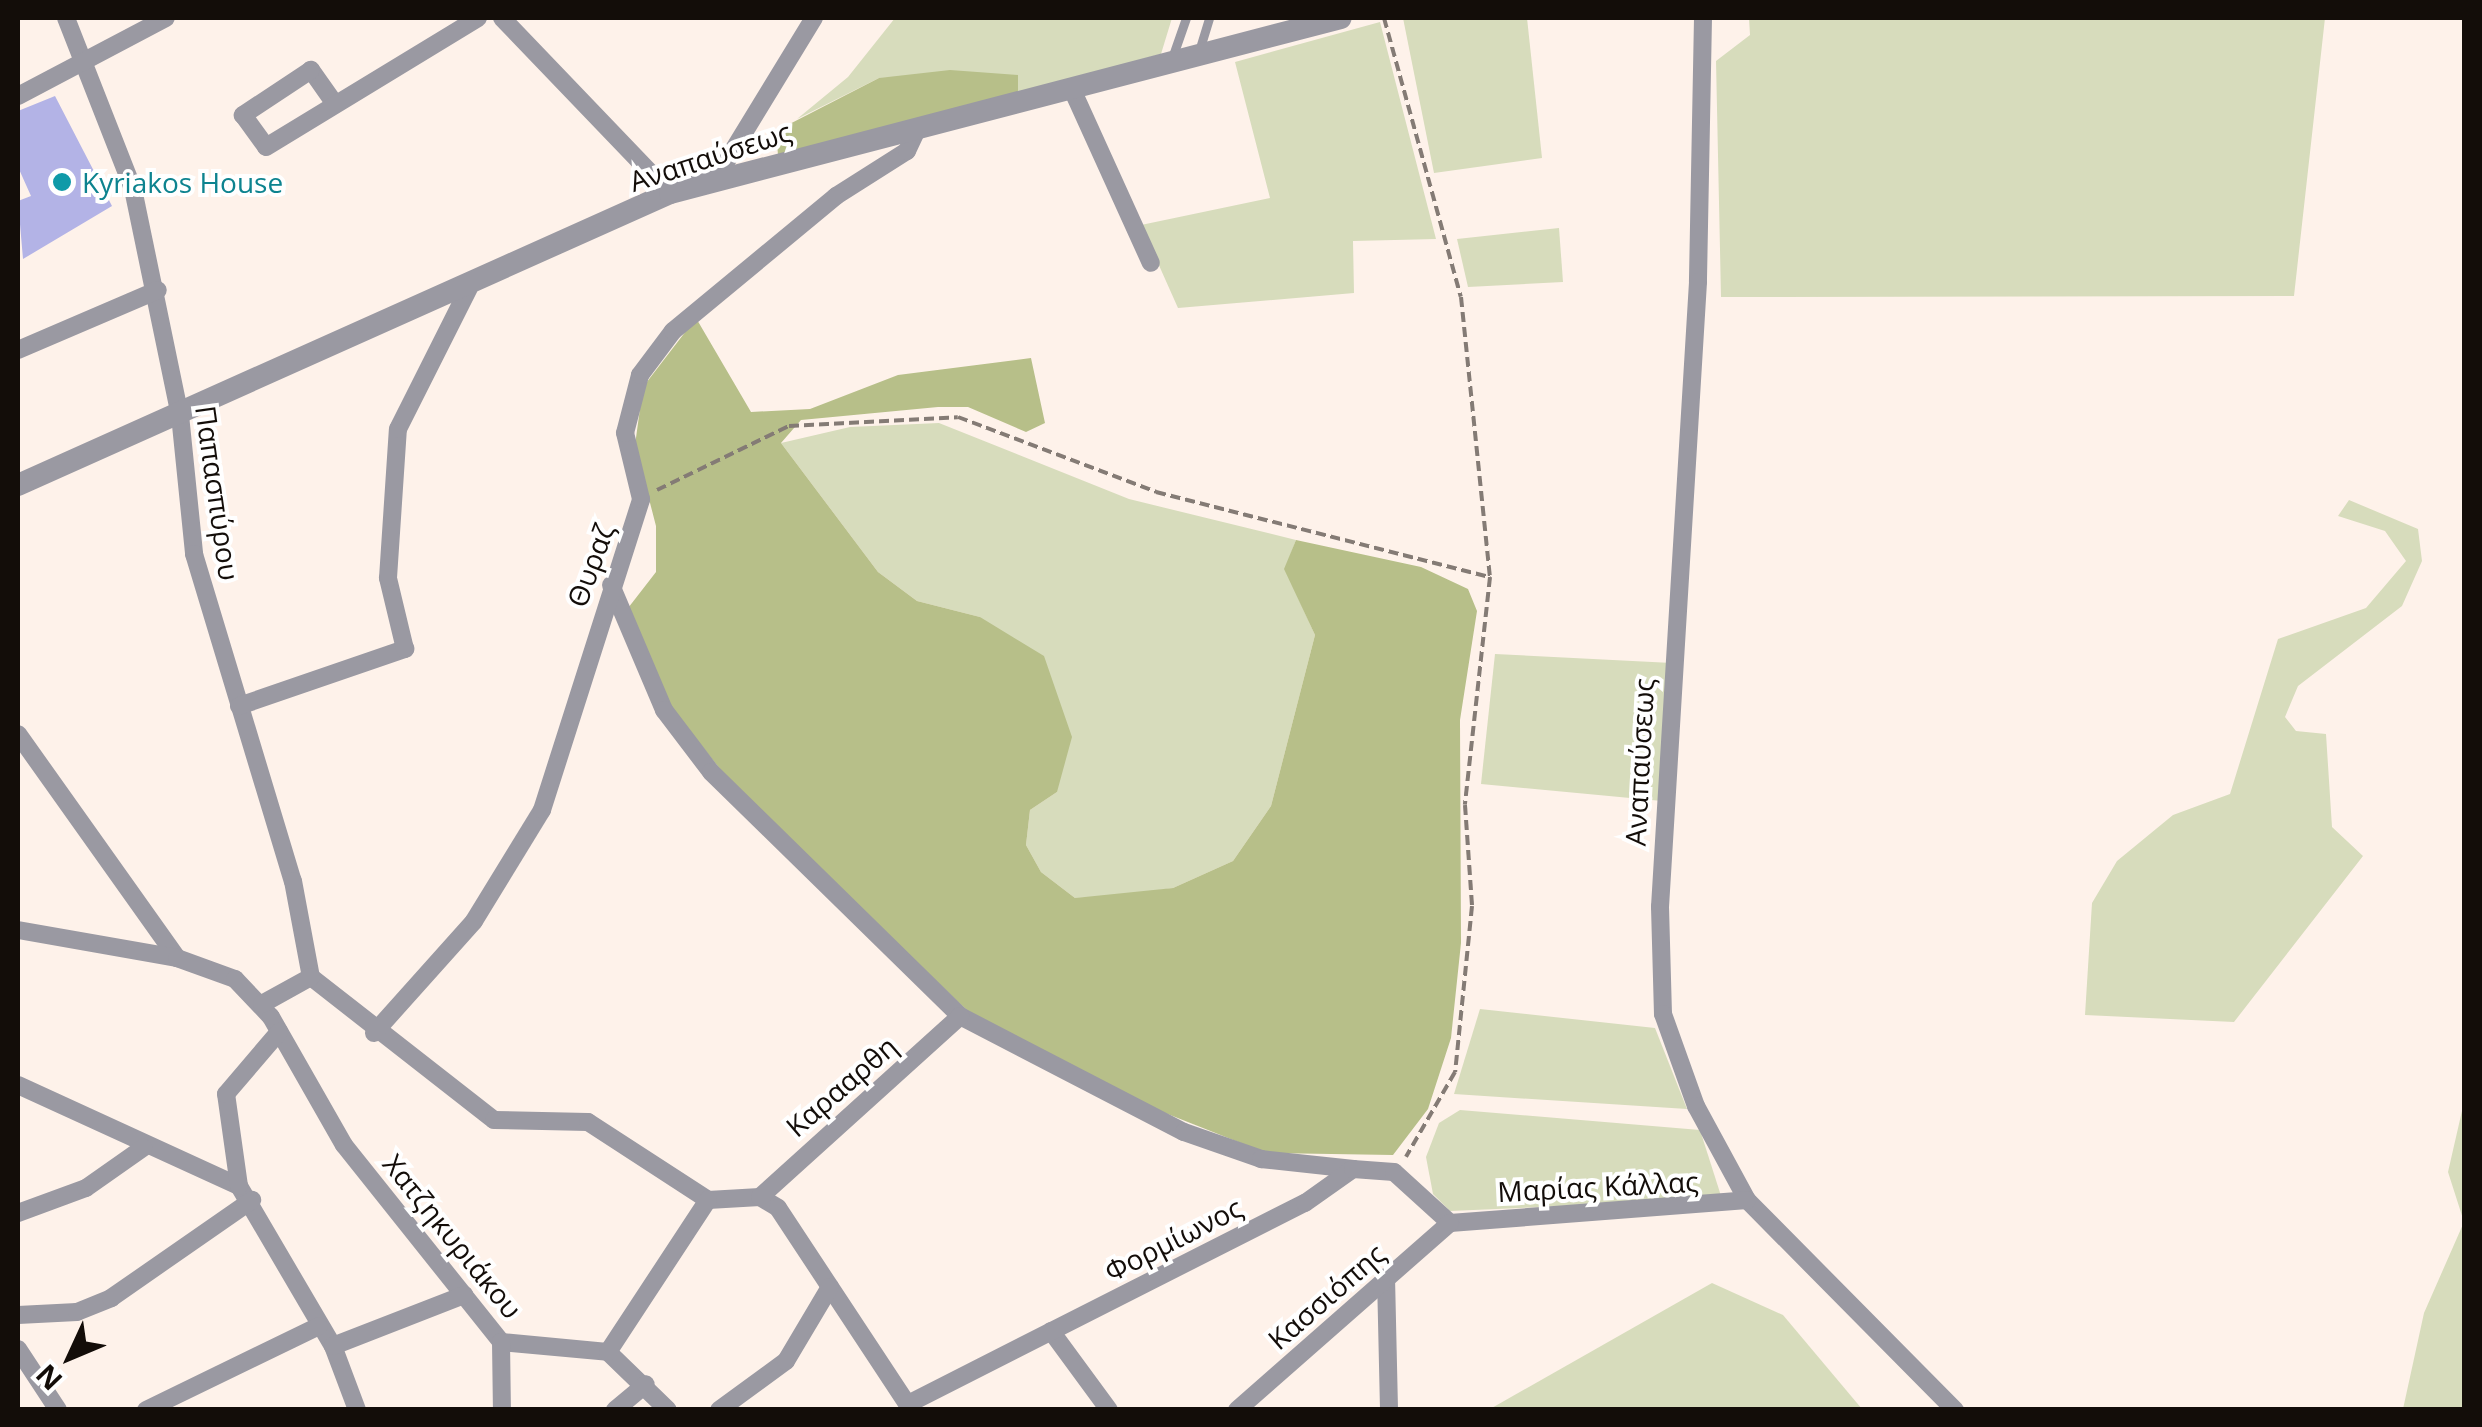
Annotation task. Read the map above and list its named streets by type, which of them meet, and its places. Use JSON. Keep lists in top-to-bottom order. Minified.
{"streets":{"street":["Αναπαύσεως","Παπασπύρου","Θυραζ","Καρααρθη","Μαρίας Κάλλας","Χατζηκυριάκου","Φορμίωνος","Κασσιόπης"]},"crossings":[["Αναπαύσεως","Παπασπύρου"],["Αναπαύσεως","Θυραζ"],["Αναπαύσεως","Μαρίας Κάλλας"],["Μαρίας Κάλλας","Κασσιόπης"]],"places":["Kyriakos House"],"north":"bottom left"}
